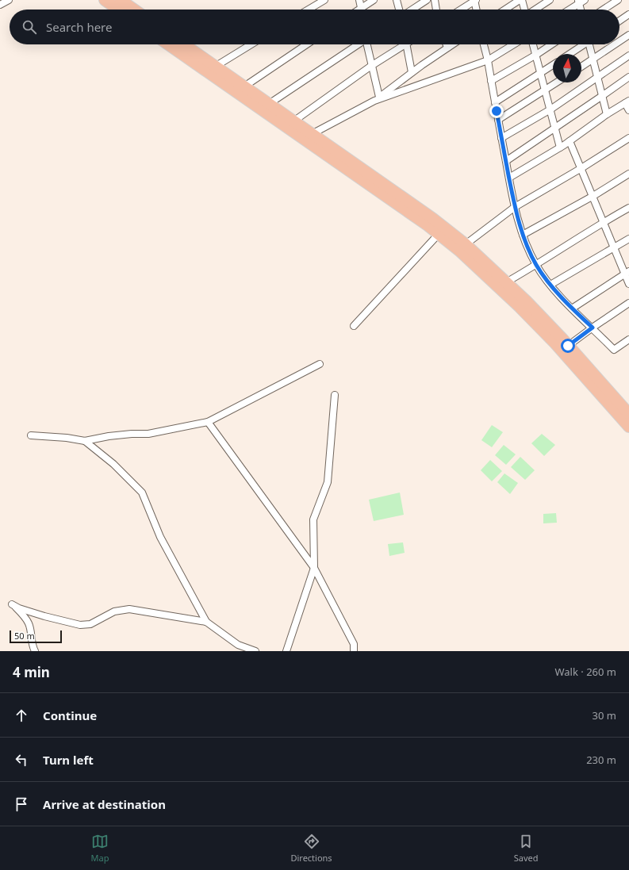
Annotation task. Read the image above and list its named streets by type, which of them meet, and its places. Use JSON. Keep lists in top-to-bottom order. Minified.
{"scale_bar":"50 m","north":"top","page":{"search":"Search here","scale":"50 m","heading":["4 min","Walk · 260 m"],"list":[["Continue","30 m"],["Turn left","230 m"],"Arrive at destination"],"nav":["Map","Directions","Saved"]}}
